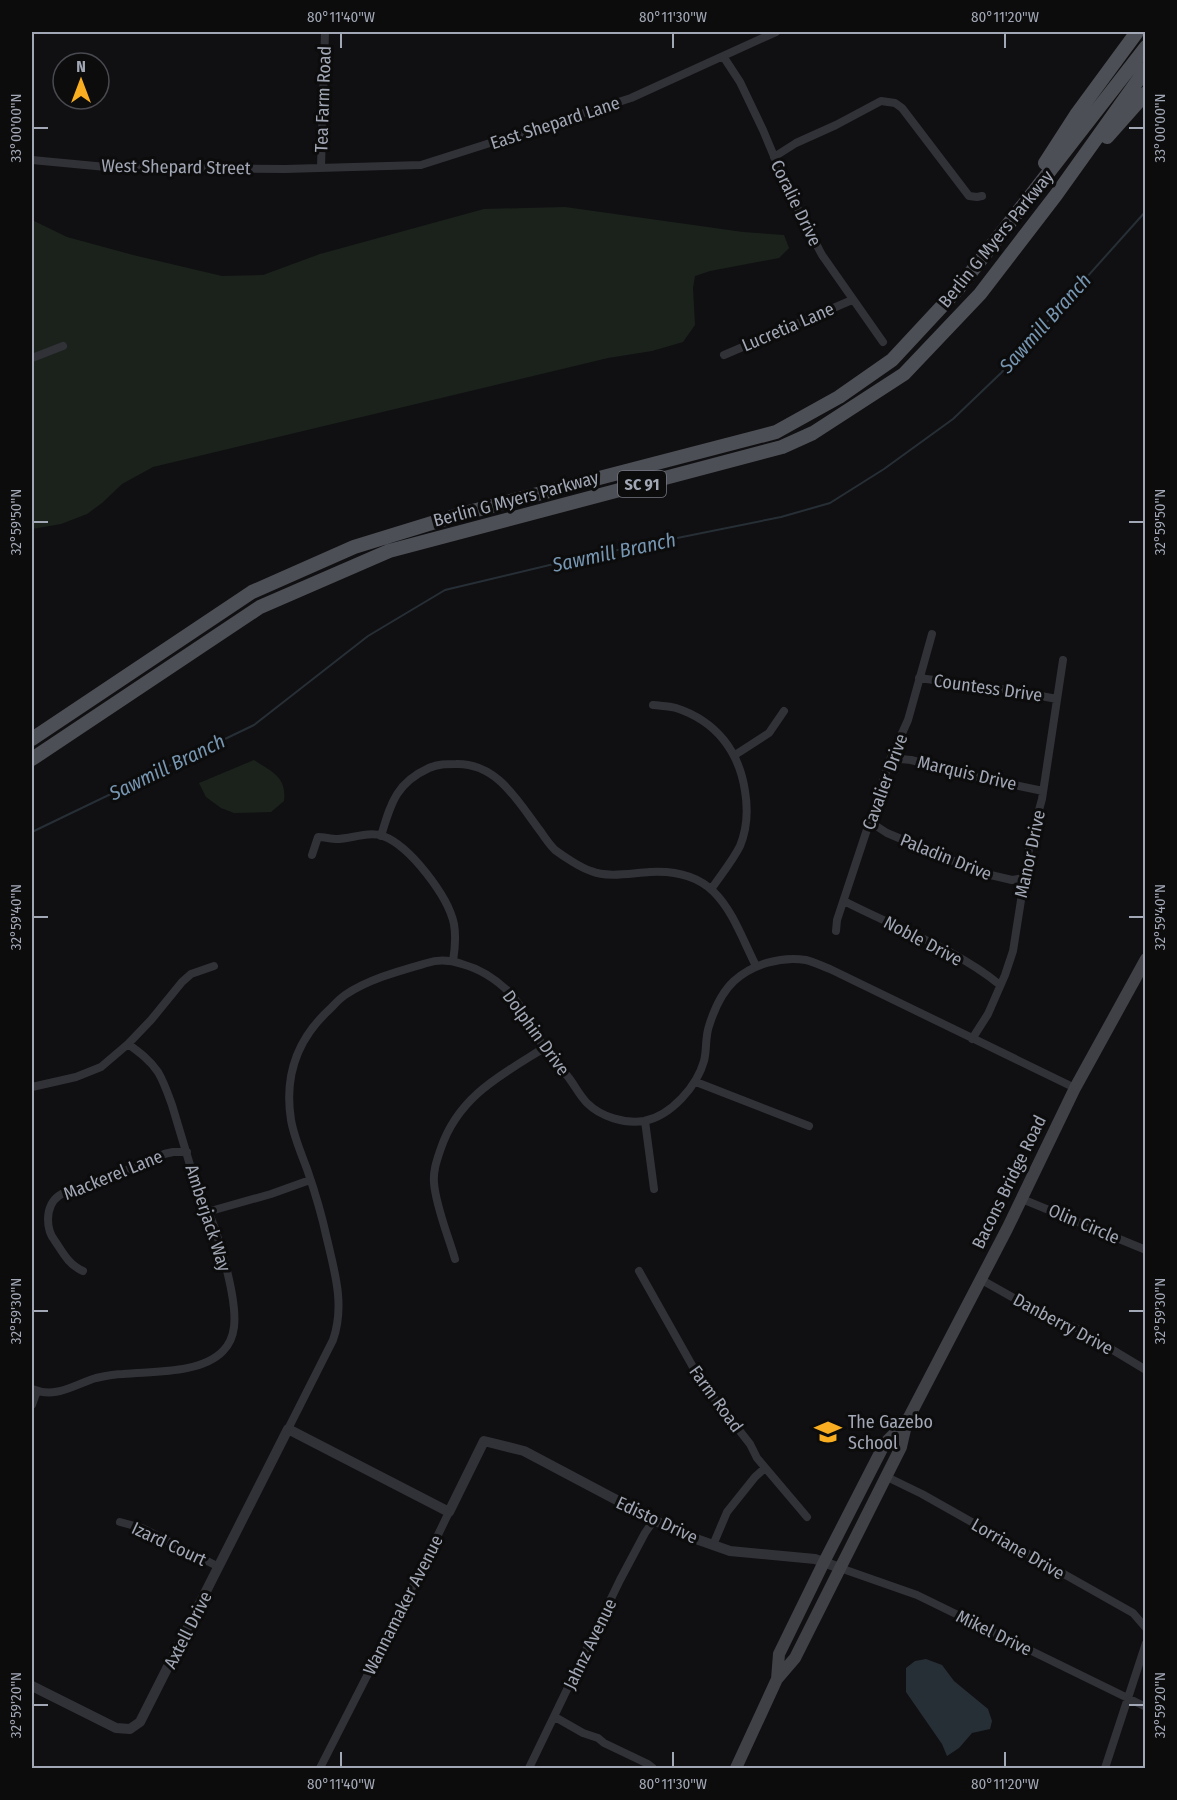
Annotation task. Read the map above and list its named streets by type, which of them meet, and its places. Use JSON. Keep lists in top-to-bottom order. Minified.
{"streets":{"main road":["Berlin G Myers Parkway","SC 91","Bacons Bridge Road"],"street":["Tea Farm Road","East Shepard Lane","West Shepard Street","Coralie Drive","Lucretia Lane","Countess Drive","Marquis Drive","Cavalier Drive","Manor Drive","Paladin Drive","Noble Drive","Dolphin Drive","Mackerel Lane","Amberjack Way","Olin Circle","Danberry Drive","Farm Road","Edisto Drive","Izard Court","Lorriane Drive","Wannamaker Avenue","Axtell Drive","Mikel Drive","Jahnz Avenue"]},"crossings":[["Tea Farm Road","East Shepard Lane"],["Tea Farm Road","West Shepard Street"],["East Shepard Lane","West Shepard Street"],["East Shepard Lane","Coralie Drive"],["Coralie Drive","Lucretia Lane"],["Countess Drive","Cavalier Drive"],["Countess Drive","Manor Drive"],["Marquis Drive","Cavalier Drive"],["Marquis Drive","Manor Drive"],["Cavalier Drive","Paladin Drive"],["Cavalier Drive","Noble Drive"],["Manor Drive","Paladin Drive"],["Manor Drive","Noble Drive"],["Dolphin Drive","Axtell Drive"],["Mackerel Lane","Amberjack Way"],["Bacons Bridge Road","Olin Circle"],["Bacons Bridge Road","Danberry Drive"],["Bacons Bridge Road","Edisto Drive"],["Bacons Bridge Road","Lorriane Drive"],["Bacons Bridge Road","Mikel Drive"],["Edisto Drive","Wannamaker Avenue"],["Edisto Drive","Mikel Drive"],["Edisto Drive","Jahnz Avenue"],["Izard Court","Axtell Drive"]],"water":["Sawmill Branch"],"places":{"school or university":["The Gazebo School"]},"north":"top","coordinates":["80°11'40\"W","80°11'30\"W","80°11'20\"W","33°00'00\"N","32°59'50\"N","32°59'40\"N","32°59'30\"N","32°59'20\"N"]}
